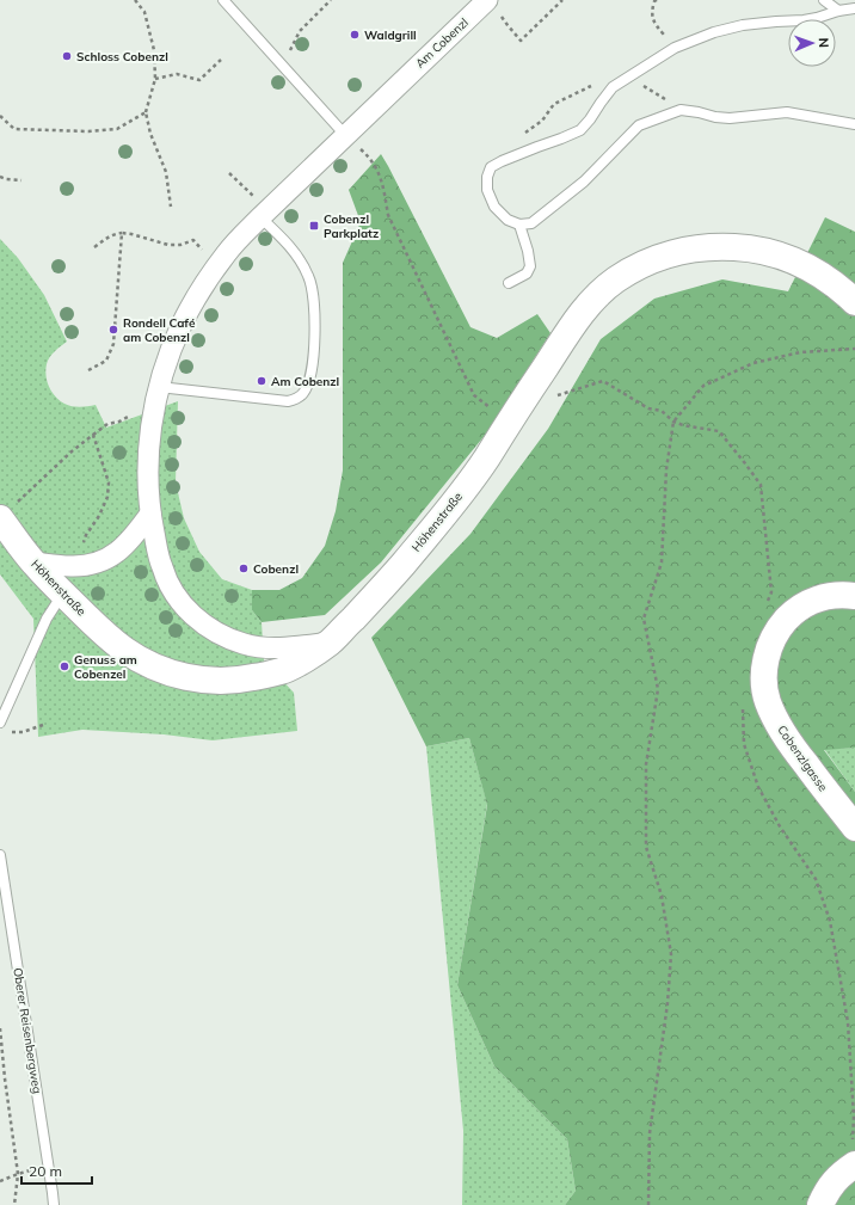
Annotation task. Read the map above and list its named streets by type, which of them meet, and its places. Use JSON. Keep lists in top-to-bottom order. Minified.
{"streets":{"street":["Am Cobenzl","Höhenstraße","Cobenzlgasse"],"lane":["Oberer Reisenbergweg"]},"crossings":[["Am Cobenzl","Höhenstraße"]],"places":{"other":["Waldgrill","Schloss Cobenzl","Rondell Café am Cobenzl","Am Cobenzl","Cobenzl","Genuss am Cobenzel"],"transit":["Cobenzl Parkplatz"]},"scale_bar":"20 m","north":"right"}
